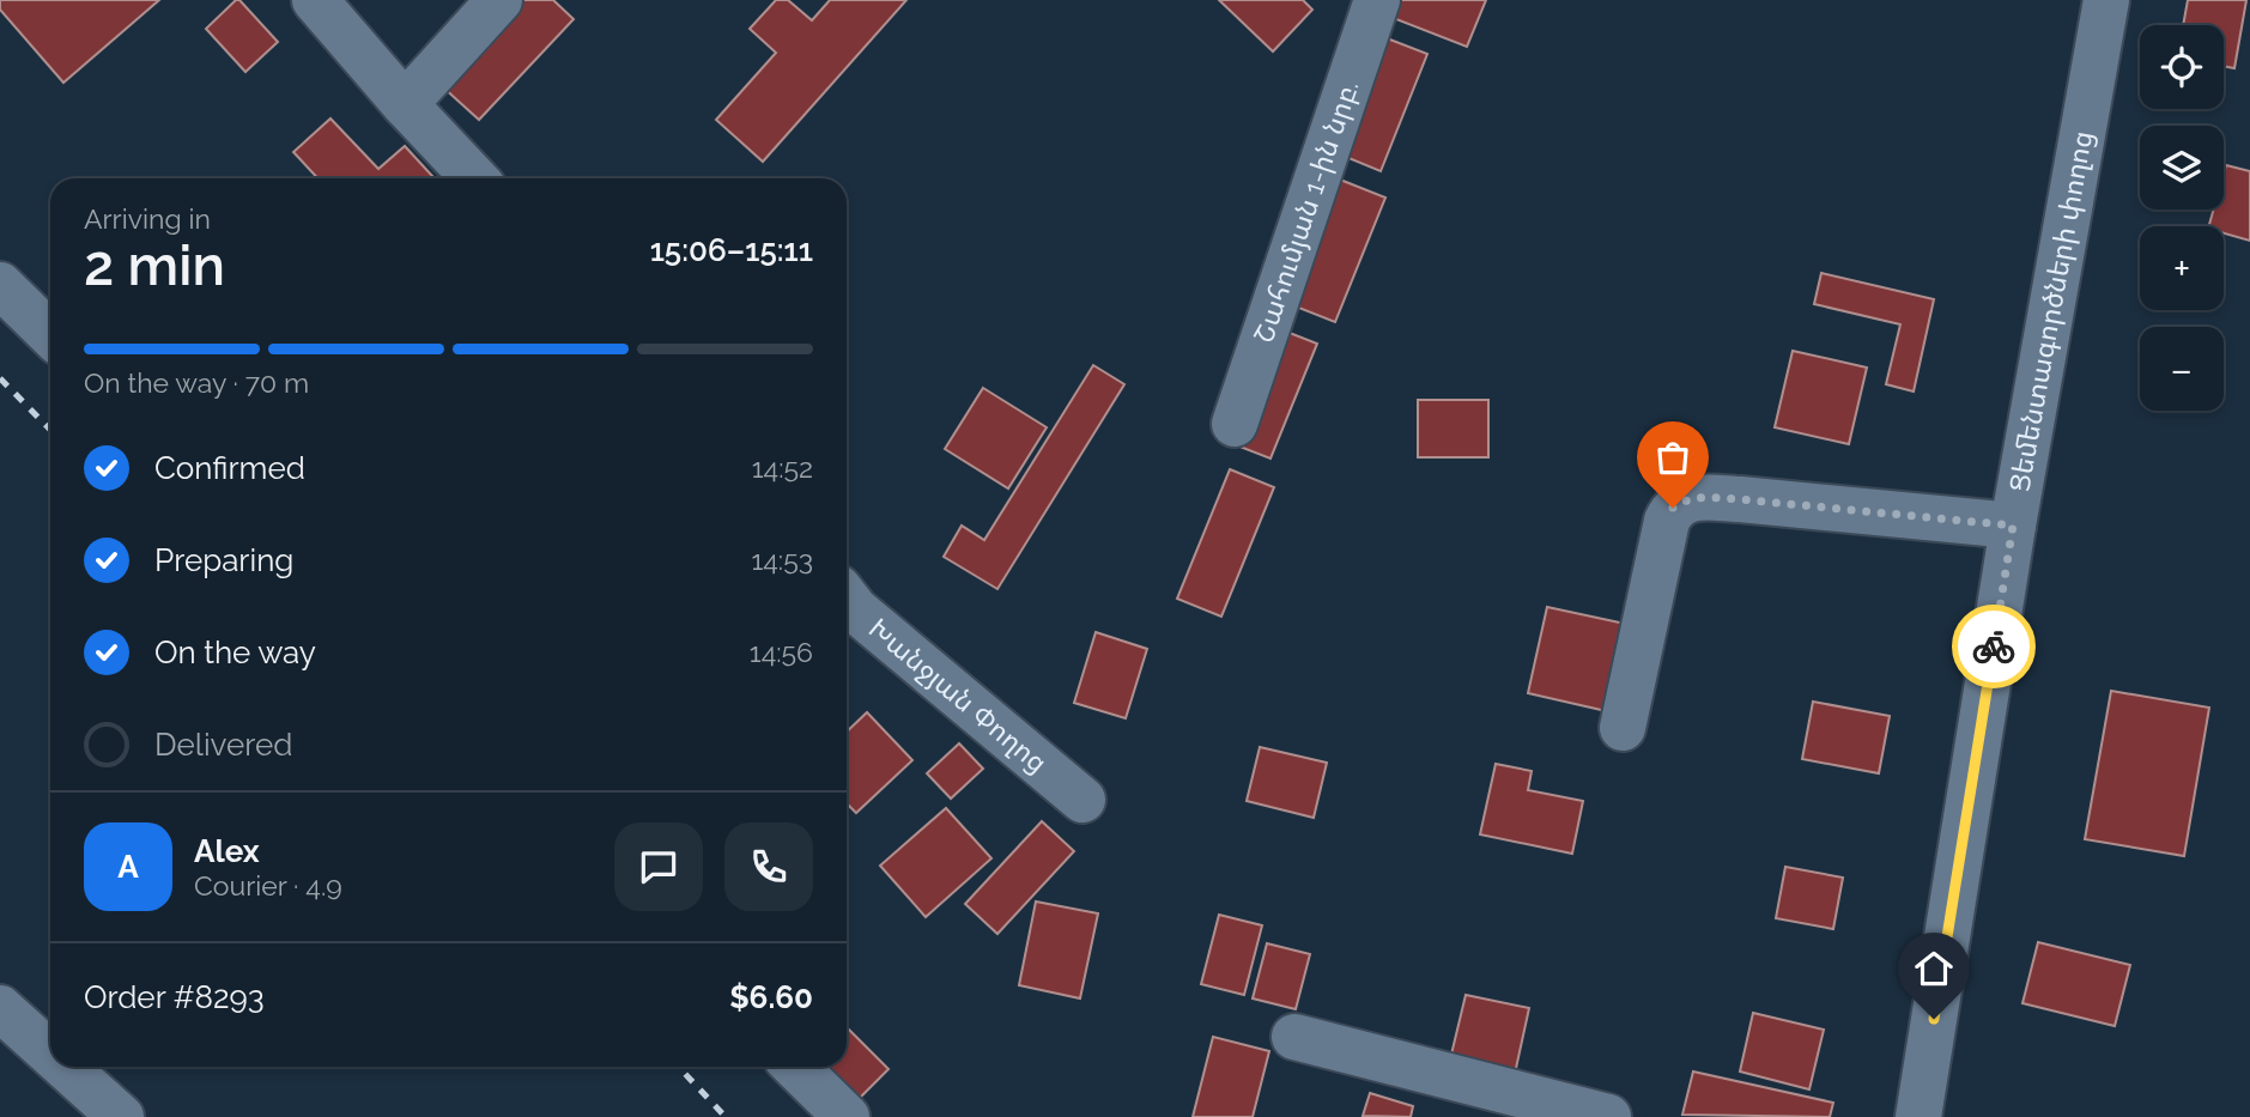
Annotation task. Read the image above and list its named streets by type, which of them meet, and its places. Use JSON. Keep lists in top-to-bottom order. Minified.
{"streets":{"street":["Շահումյան 1-ին նրբ.","Ցեմենտագործների փողոց","Խանջյան Փողոց"]},"page":{"map_buttons":["+","−"],"heading":["2 min","Arriving in","15:06–15:11"],"panel":["Alex","Courier · 4.9","Order #8293","$6.60"],"bar":"On the way · 70 m","list":[["Confirmed","14:52"],["Preparing","14:53"],["On the way","14:56"],"Delivered"],"round":"A"}}
